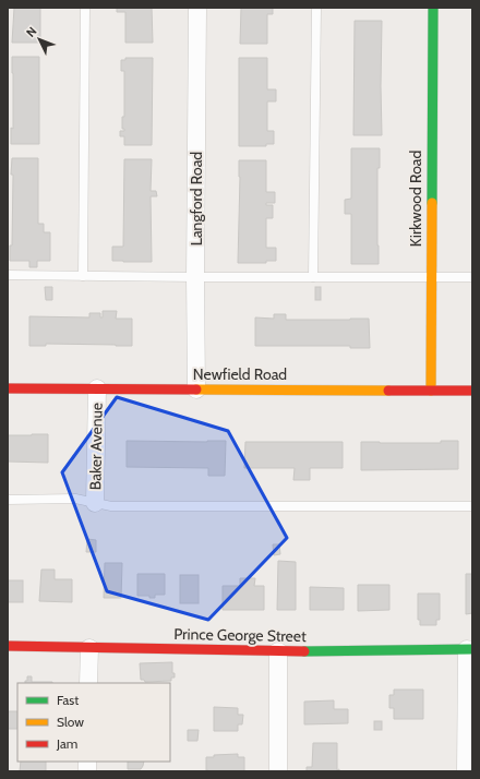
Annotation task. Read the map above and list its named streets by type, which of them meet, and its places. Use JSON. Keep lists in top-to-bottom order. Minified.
{"streets":{"street":["Langford Road","Kirkwood Road","Newfield Road","Baker Avenue","Prince George Street"]},"crossings":[["Langford Road","Newfield Road"],["Kirkwood Road","Newfield Road"],["Newfield Road","Baker Avenue"]],"legend":["Fast","Slow","Jam"],"north":"top left"}
